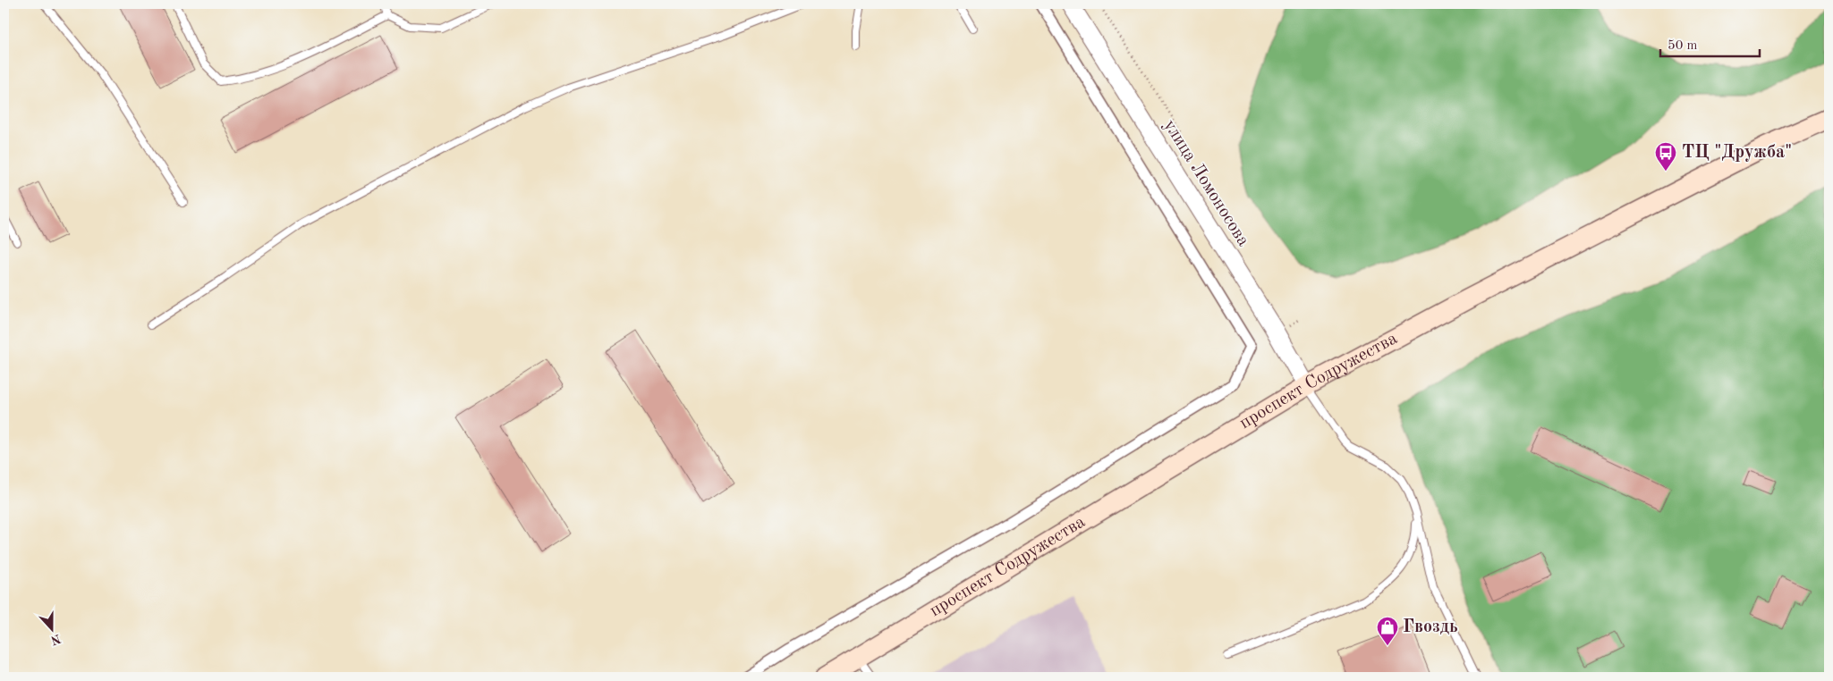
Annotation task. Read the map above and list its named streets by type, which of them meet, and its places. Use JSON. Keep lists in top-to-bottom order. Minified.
{"streets":{"main road":["проспект Содружества"],"street":["улица Ломоносова"]},"crossings":[["улица Ломоносова","проспект Содружества"]],"places":{"bus stop":["ТЦ \"Дружба\""],"shop":["Гвоздь"]},"scale_bar":"50 m","north":"bottom"}
